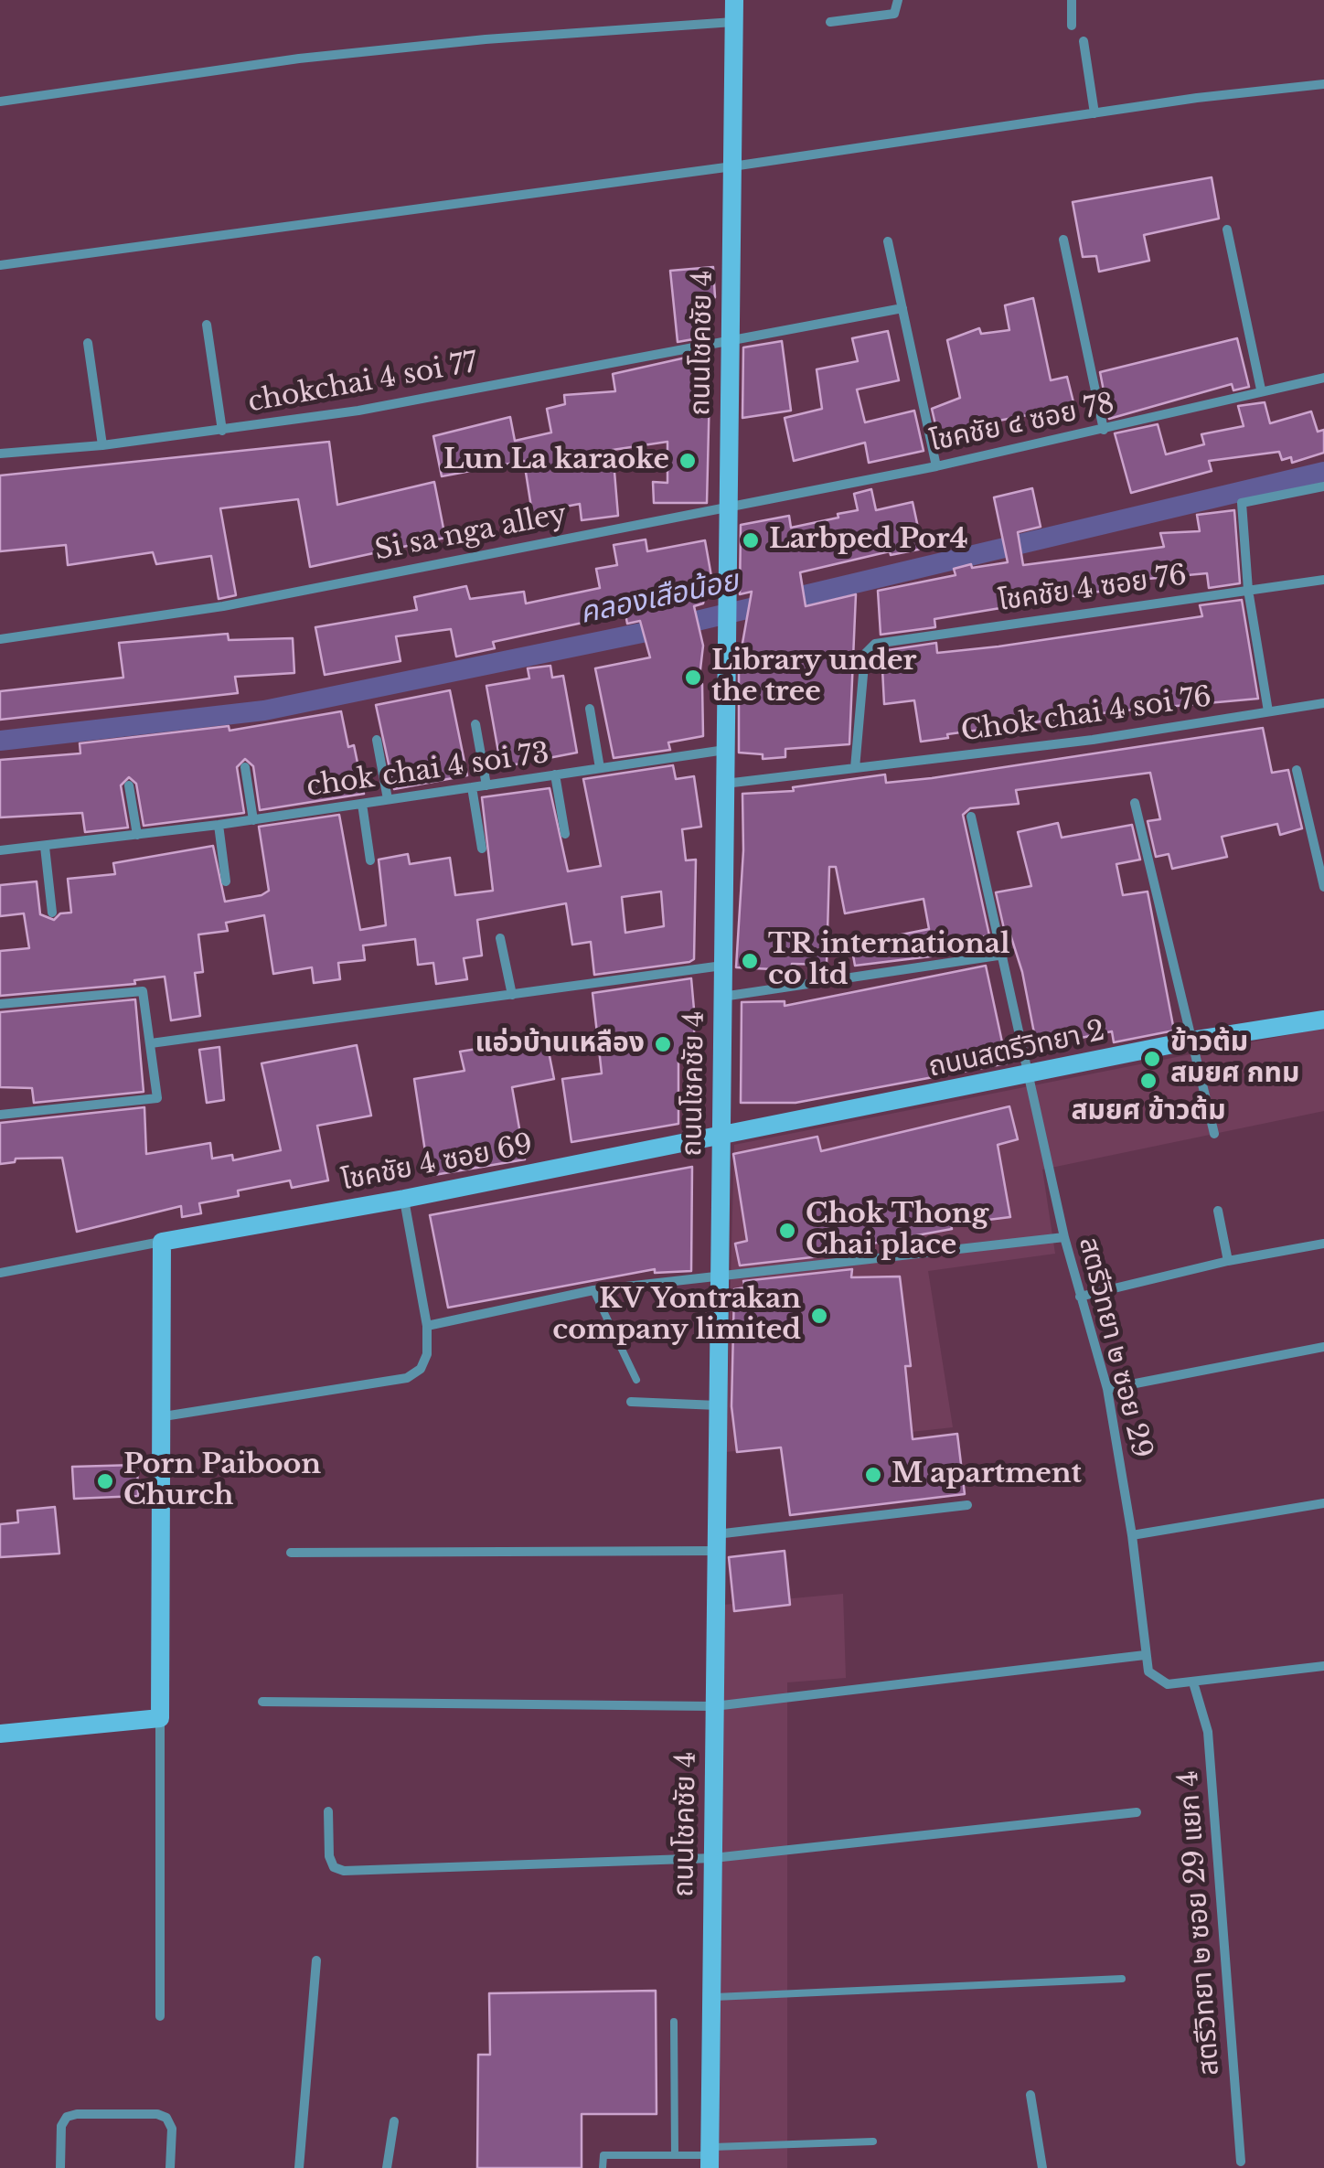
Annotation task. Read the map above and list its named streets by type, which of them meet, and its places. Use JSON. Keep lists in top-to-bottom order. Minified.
{"streets":{"street":["ถนนโชคชัย 4","chokchai 4 soi 77","โชคชัย ๔ ซอย 78","Si sa nga alley","โชคชัย 4 ซอย 76","Chok chai 4 soi 76","chok chai 4 soi 73","ถนนสตรีวิทยา 2","โชคชัย 4 ซอย 69","สตรีวิทยา ๒ ซอย 29","สตรีวิทยา ๒ ซอย 29 แยก 4"]},"crossings":[["ถนนโชคชัย 4","chokchai 4 soi 77"],["ถนนโชคชัย 4","โชคชัย ๔ ซอย 78"],["ถนนโชคชัย 4","Si sa nga alley"],["ถนนโชคชัย 4","Chok chai 4 soi 76"],["ถนนโชคชัย 4","chok chai 4 soi 73"],["ถนนโชคชัย 4","ถนนสตรีวิทยา 2"],["ถนนโชคชัย 4","โชคชัย 4 ซอย 69"],["โชคชัย ๔ ซอย 78","Si sa nga alley"],["โชคชัย 4 ซอย 76","Chok chai 4 soi 76"],["ถนนสตรีวิทยา 2","โชคชัย 4 ซอย 69"],["ถนนสตรีวิทยา 2","สตรีวิทยา ๒ ซอย 29"],["สตรีวิทยา ๒ ซอย 29","สตรีวิทยา ๒ ซอย 29 แยก 4"]],"water":["คลองเสือน้อย"],"places":["Lun La karaoke","Larbped Por4","Library under the tree","TR international co ltd","แอ่วบ้านเหลือง","ข้าวต้ม สมยศ กทม","สมยศ ข้าวต้ม","Chok Thong Chai place","KV Yontrakan company limited","M apartment","Porn Paiboon Church"]}
